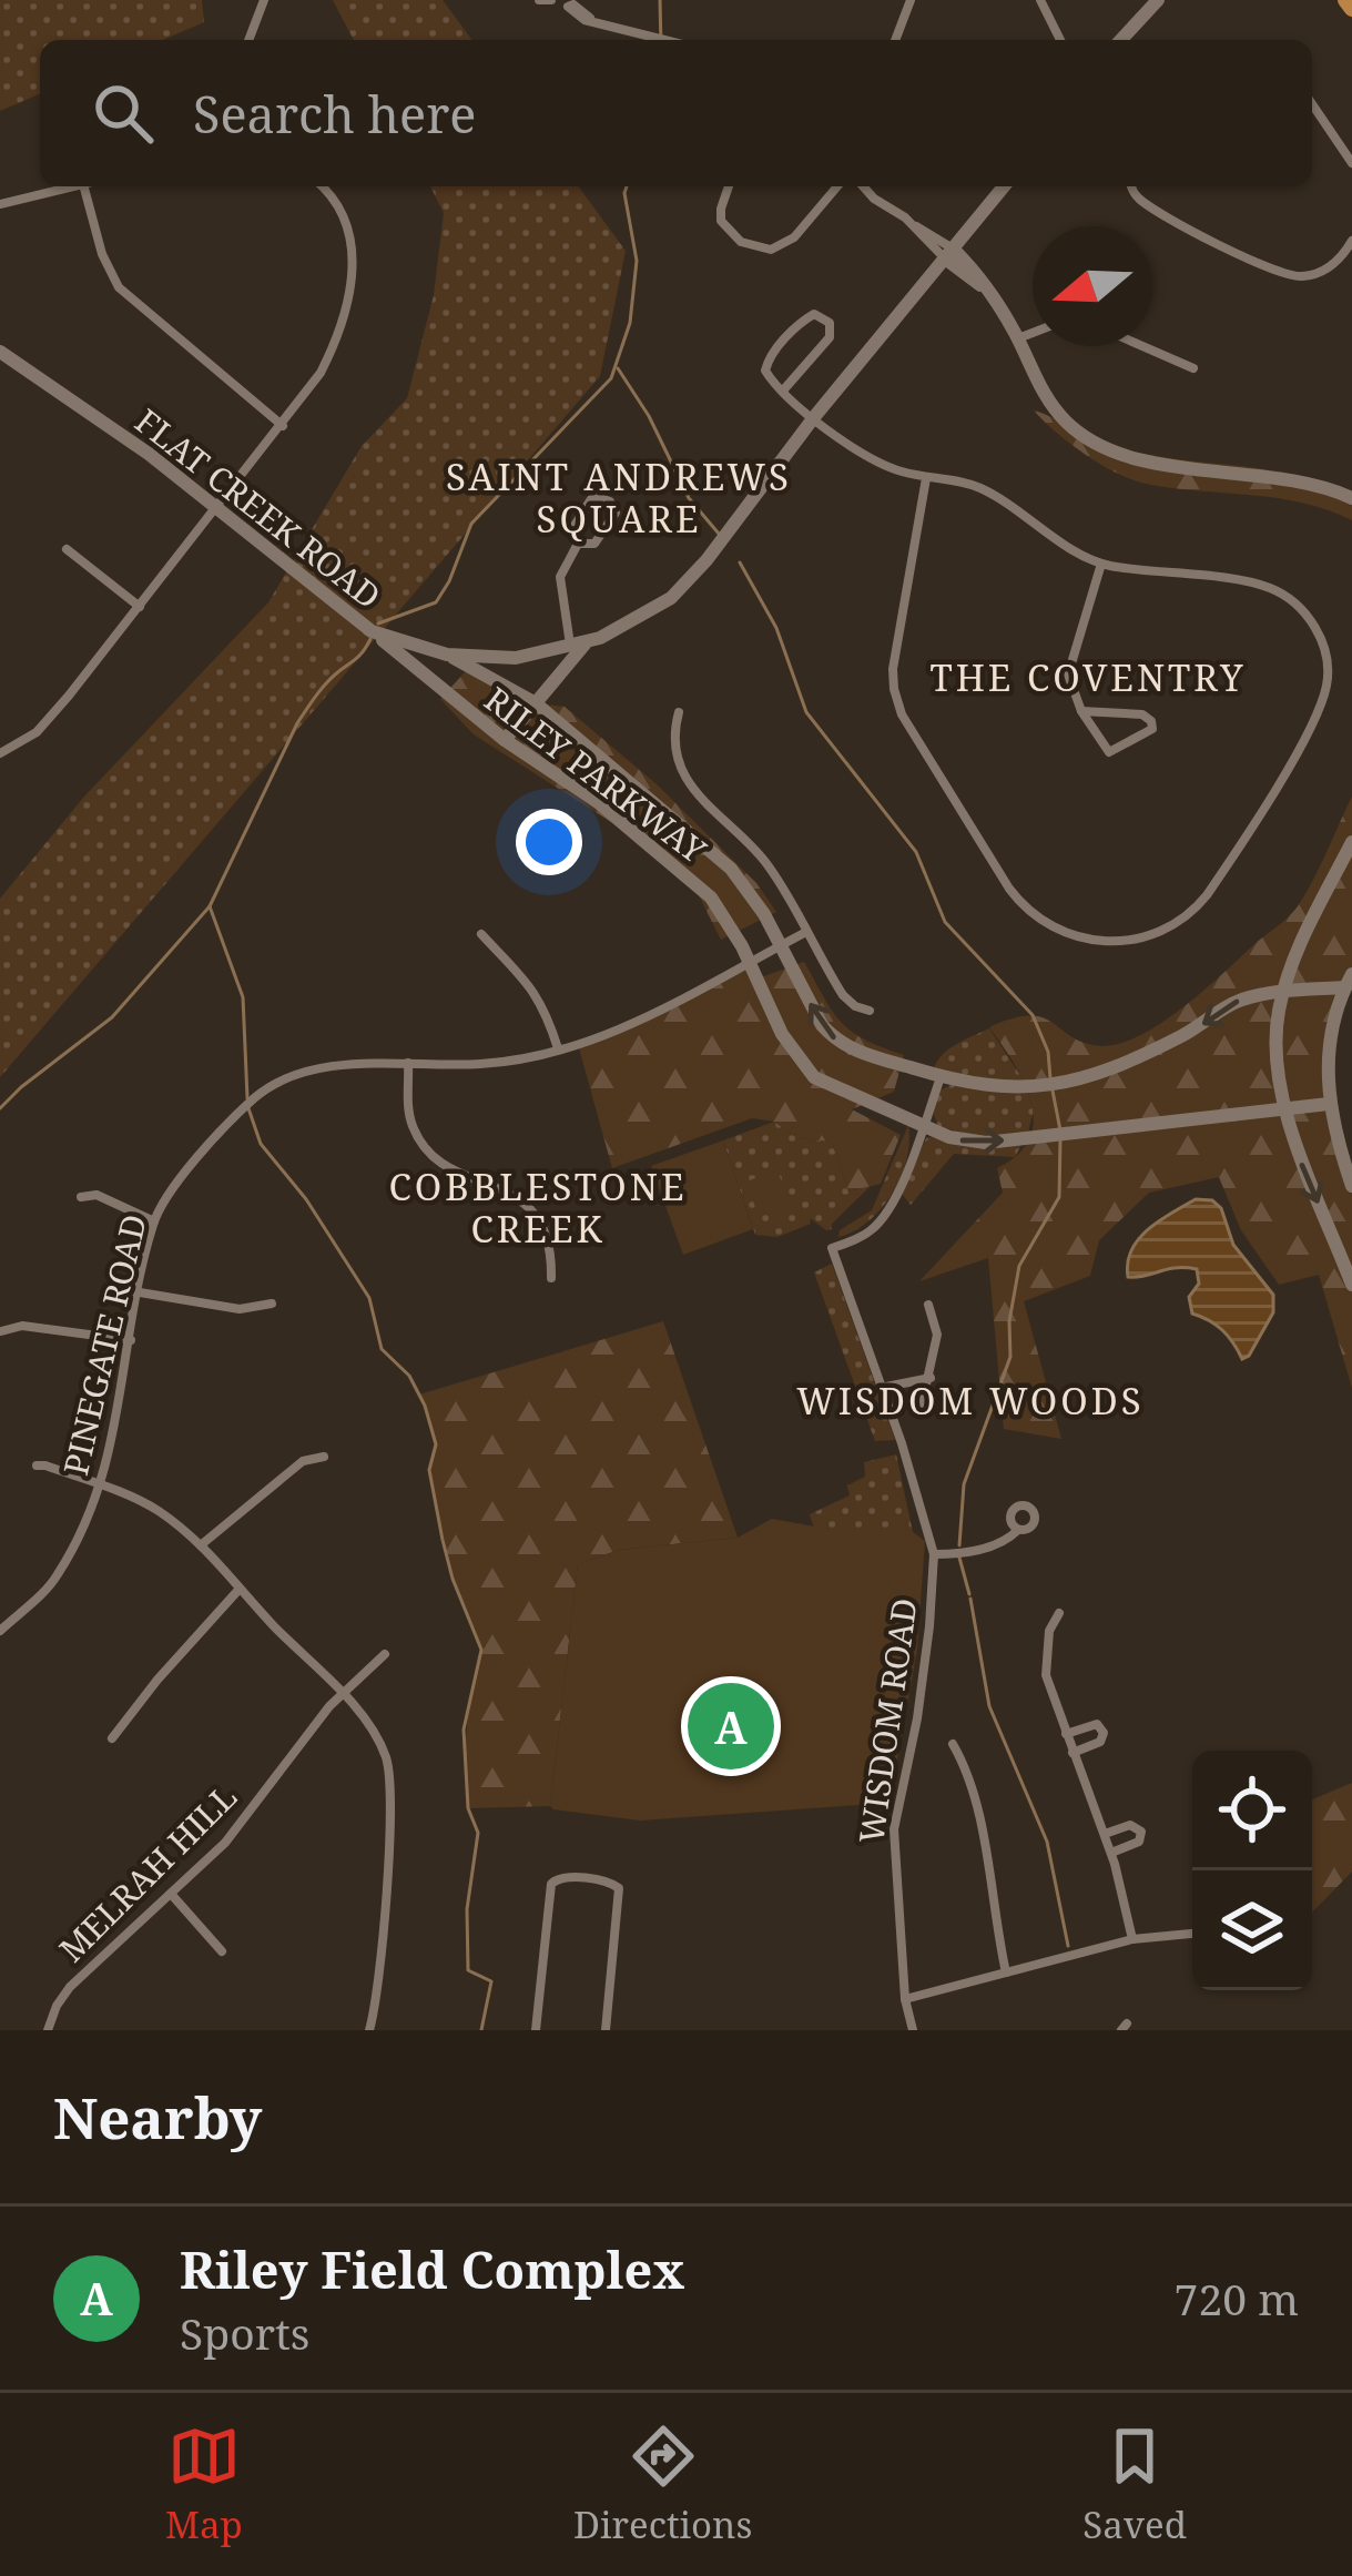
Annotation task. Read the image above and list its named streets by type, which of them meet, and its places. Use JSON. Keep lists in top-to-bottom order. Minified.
{"streets":{"street":["FLAT CREEK ROAD","RILEY PARKWAY","PINEGATE ROAD","WISDOM ROAD","MELRAH HILL"]},"crossings":[["FLAT CREEK ROAD","RILEY PARKWAY"],["RILEY PARKWAY","PINEGATE ROAD"],["RILEY PARKWAY","WISDOM ROAD"]],"districts":["SAINT ANDREWS SQUARE","THE COVENTRY","COBBLESTONE CREEK","WISDOM WOODS"],"north":"left","page":{"search":"Search here","pins":"A","heading":"Nearby","list":[{"mark":"A","name":"Riley Field Complex","note":"Sports","value":"720 m"}],"nav":["Map","Directions","Saved"]}}
